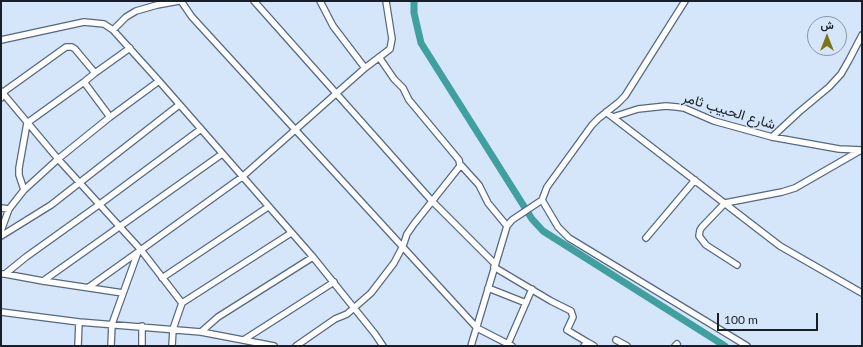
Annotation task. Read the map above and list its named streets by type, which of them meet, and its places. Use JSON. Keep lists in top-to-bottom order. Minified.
{"streets":{"street":["شارع الحبيب ثامر"]},"scale_bar":"100 m","north":"top"}
